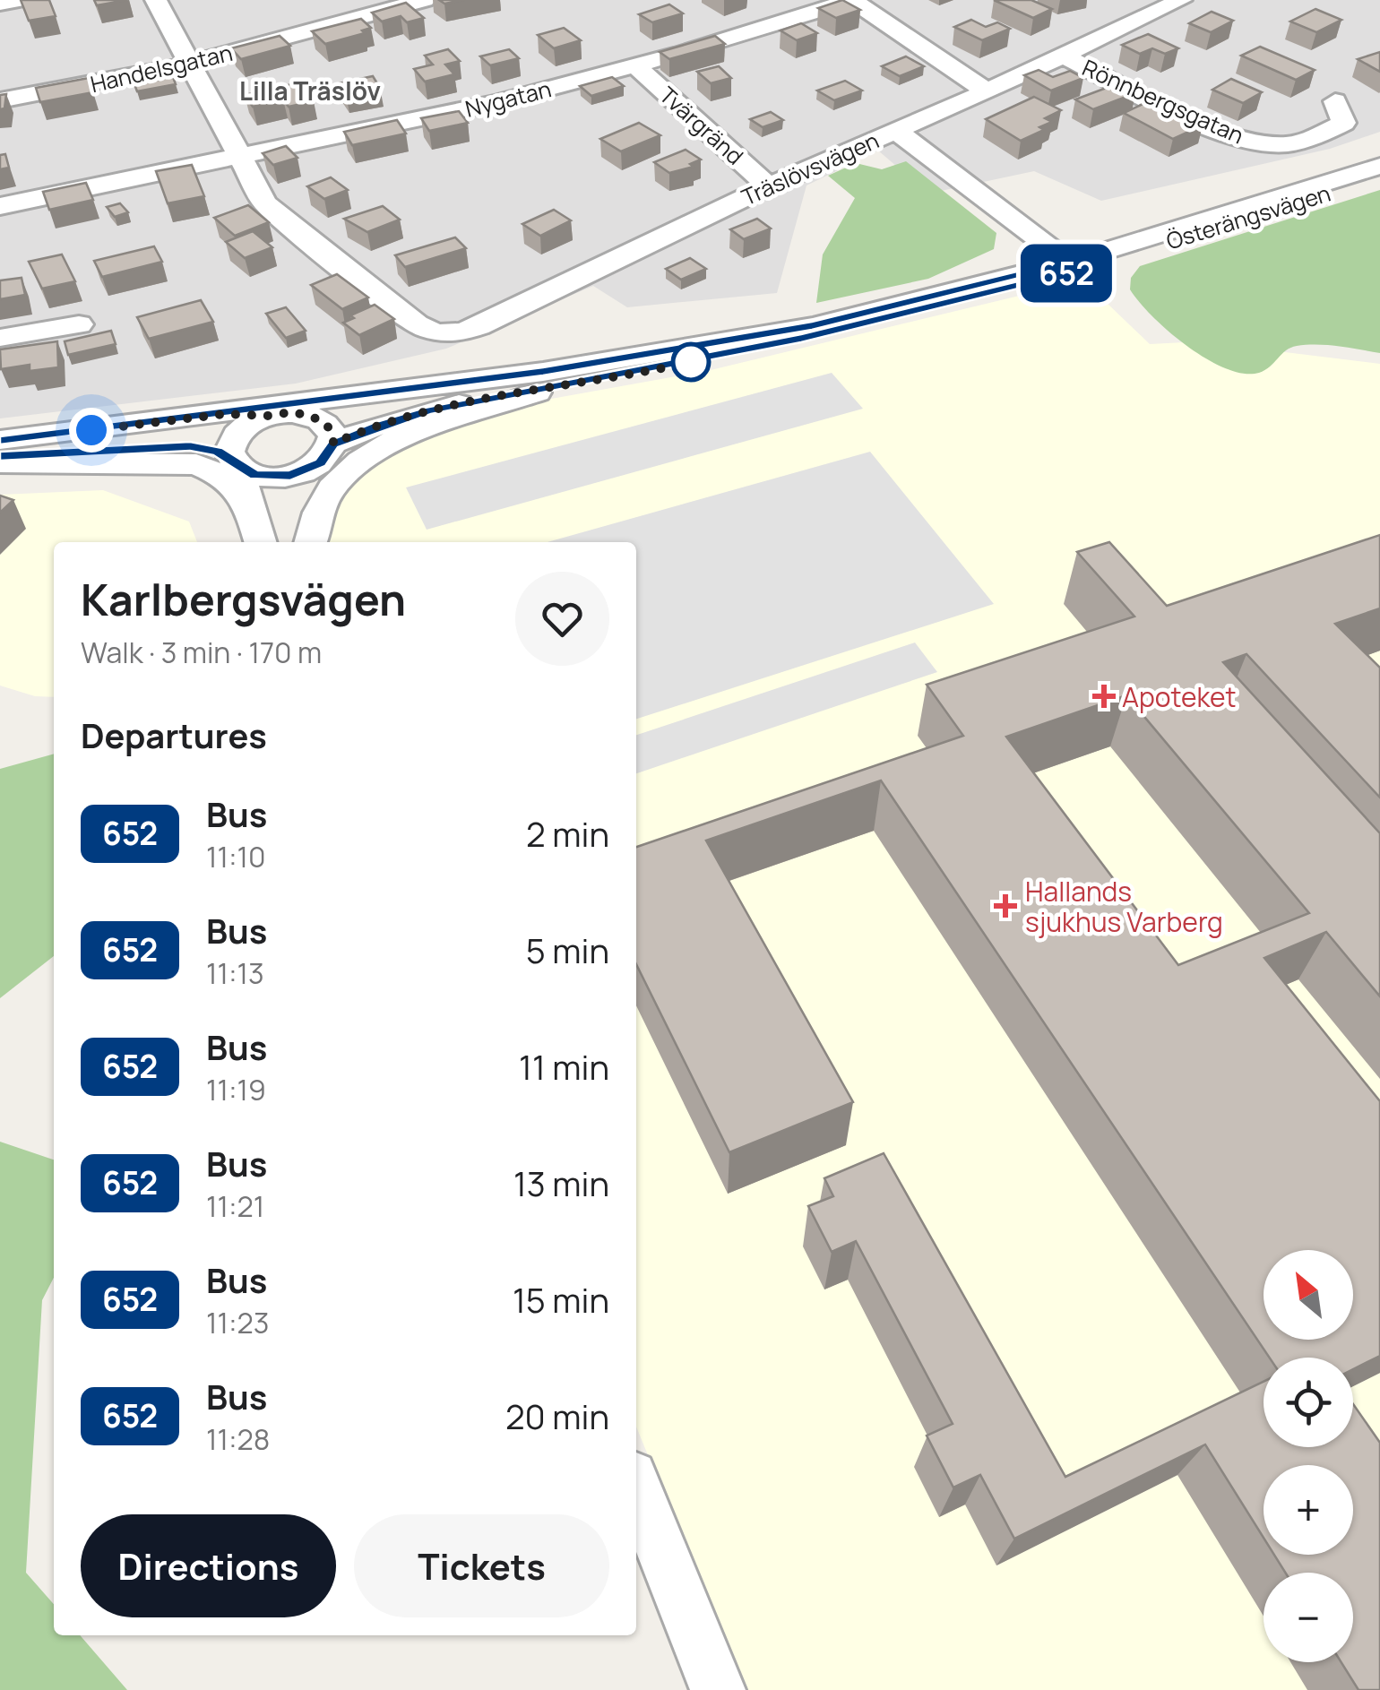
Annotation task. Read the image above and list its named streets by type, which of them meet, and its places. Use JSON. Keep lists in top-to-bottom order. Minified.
{"streets":{"street":["Handelsgatan","Nygatan","Rönnbergsgatan","Tvärgränd","Träslövsvägen","Österängsvägen"]},"crossings":[["Nygatan","Tvärgränd"],["Nygatan","Träslövsvägen"],["Rönnbergsgatan","Träslövsvägen"],["Tvärgränd","Träslövsvägen"]],"districts":["Lilla Träslöv"],"places":{"health":["Apoteket","Hallands sjukhus Varberg"]},"lines":["bus line 652"],"north":"top left","page":{"on_map":"652","heading":[["Karlbergsvägen","Walk · 3 min · 170 m"],"Departures"],"list":[{"mark":"652","name":"Bus","note":"11:10","value":"2 min"},{"mark":"652","name":"Bus","note":"11:13","value":"5 min"},{"mark":"652","name":"Bus","note":"11:19","value":"11 min"},{"mark":"652","name":"Bus","note":"11:21","value":"13 min"},{"mark":"652","name":"Bus","note":"11:23","value":"15 min"},{"mark":"652","name":"Bus","note":"11:28","value":"20 min"}],"map_buttons":["+","−"],"buttons":["Directions","Tickets"]}}
